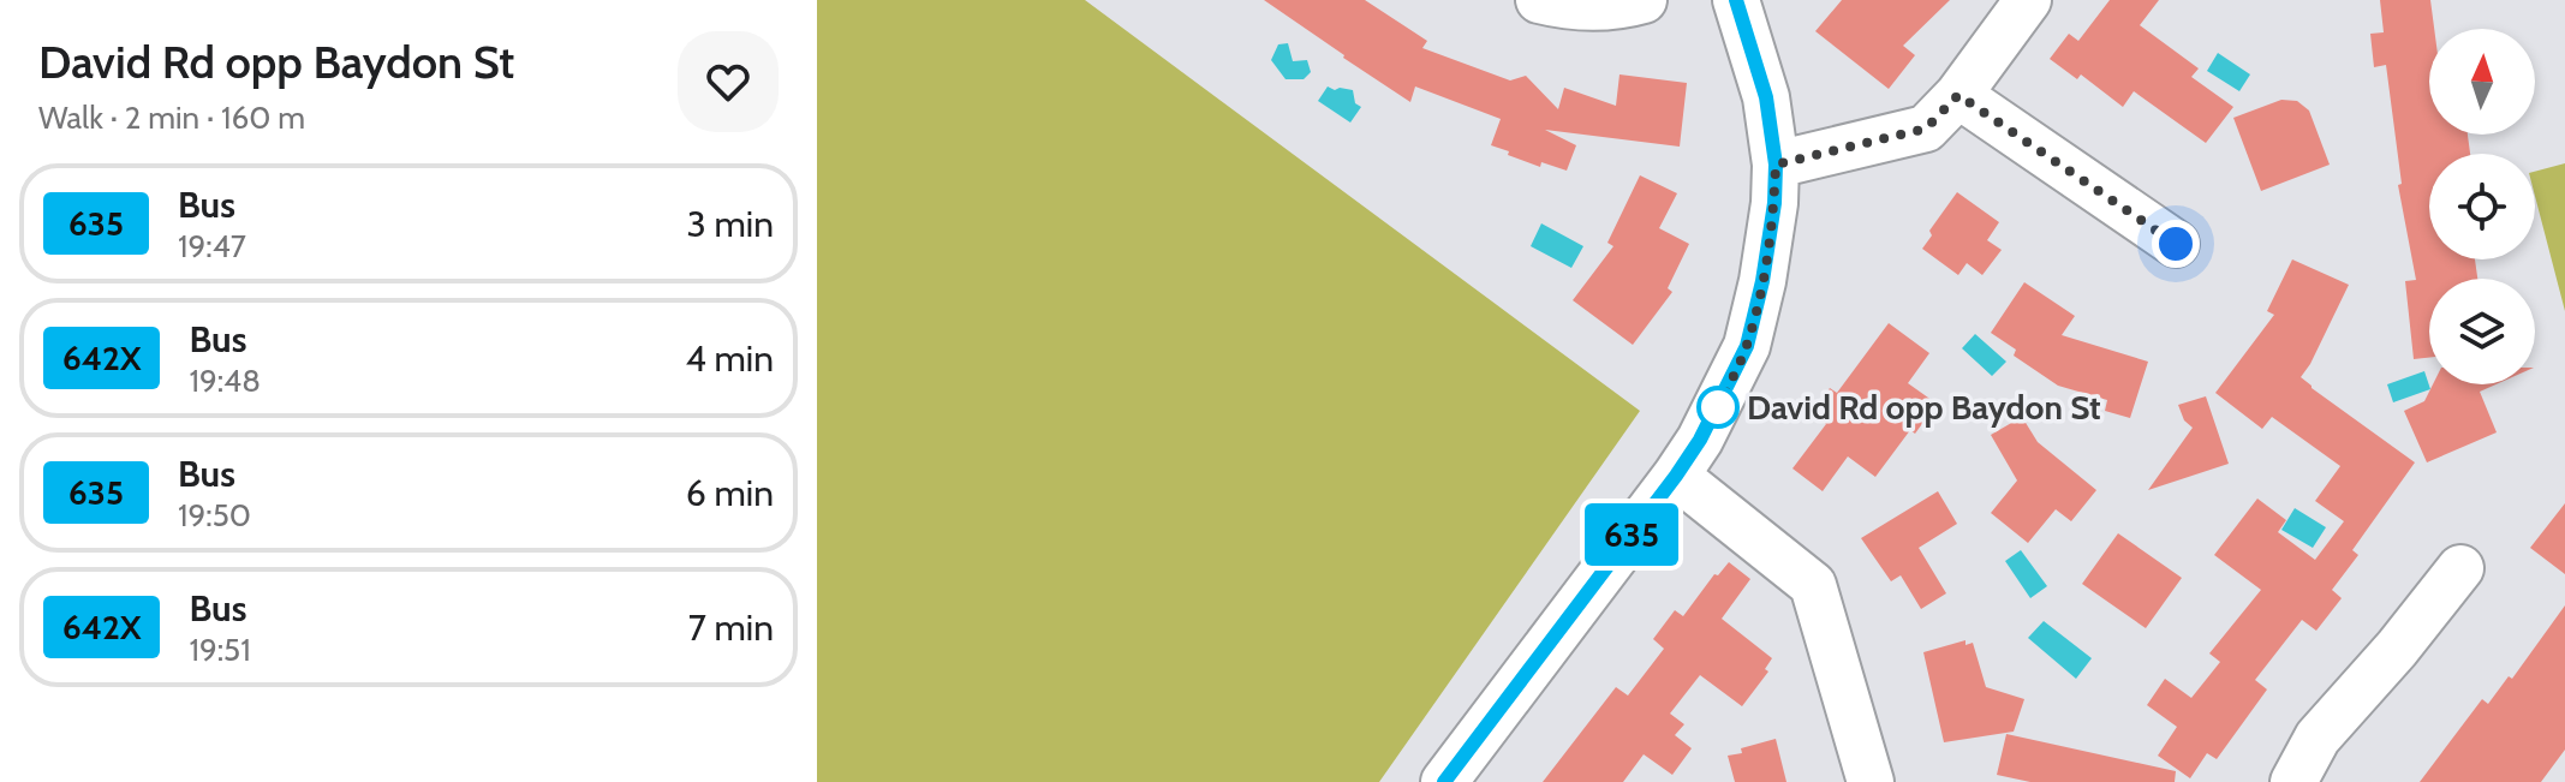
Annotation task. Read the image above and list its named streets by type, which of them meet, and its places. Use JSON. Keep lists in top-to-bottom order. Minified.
{"places":["David Rd opp Baydon St"],"lines":["bus line 635"],"north":"top","page":{"heading":["David Rd opp Baydon St","Walk · 2 min · 160 m"],"on_map":"635","list":[{"mark":"635","name":"Bus","note":"19:47","value":"3 min"},{"mark":"642X","name":"Bus","note":"19:48","value":"4 min"},{"mark":"635","name":"Bus","note":"19:50","value":"6 min"},{"mark":"642X","name":"Bus","note":"19:51","value":"7 min"}]}}
